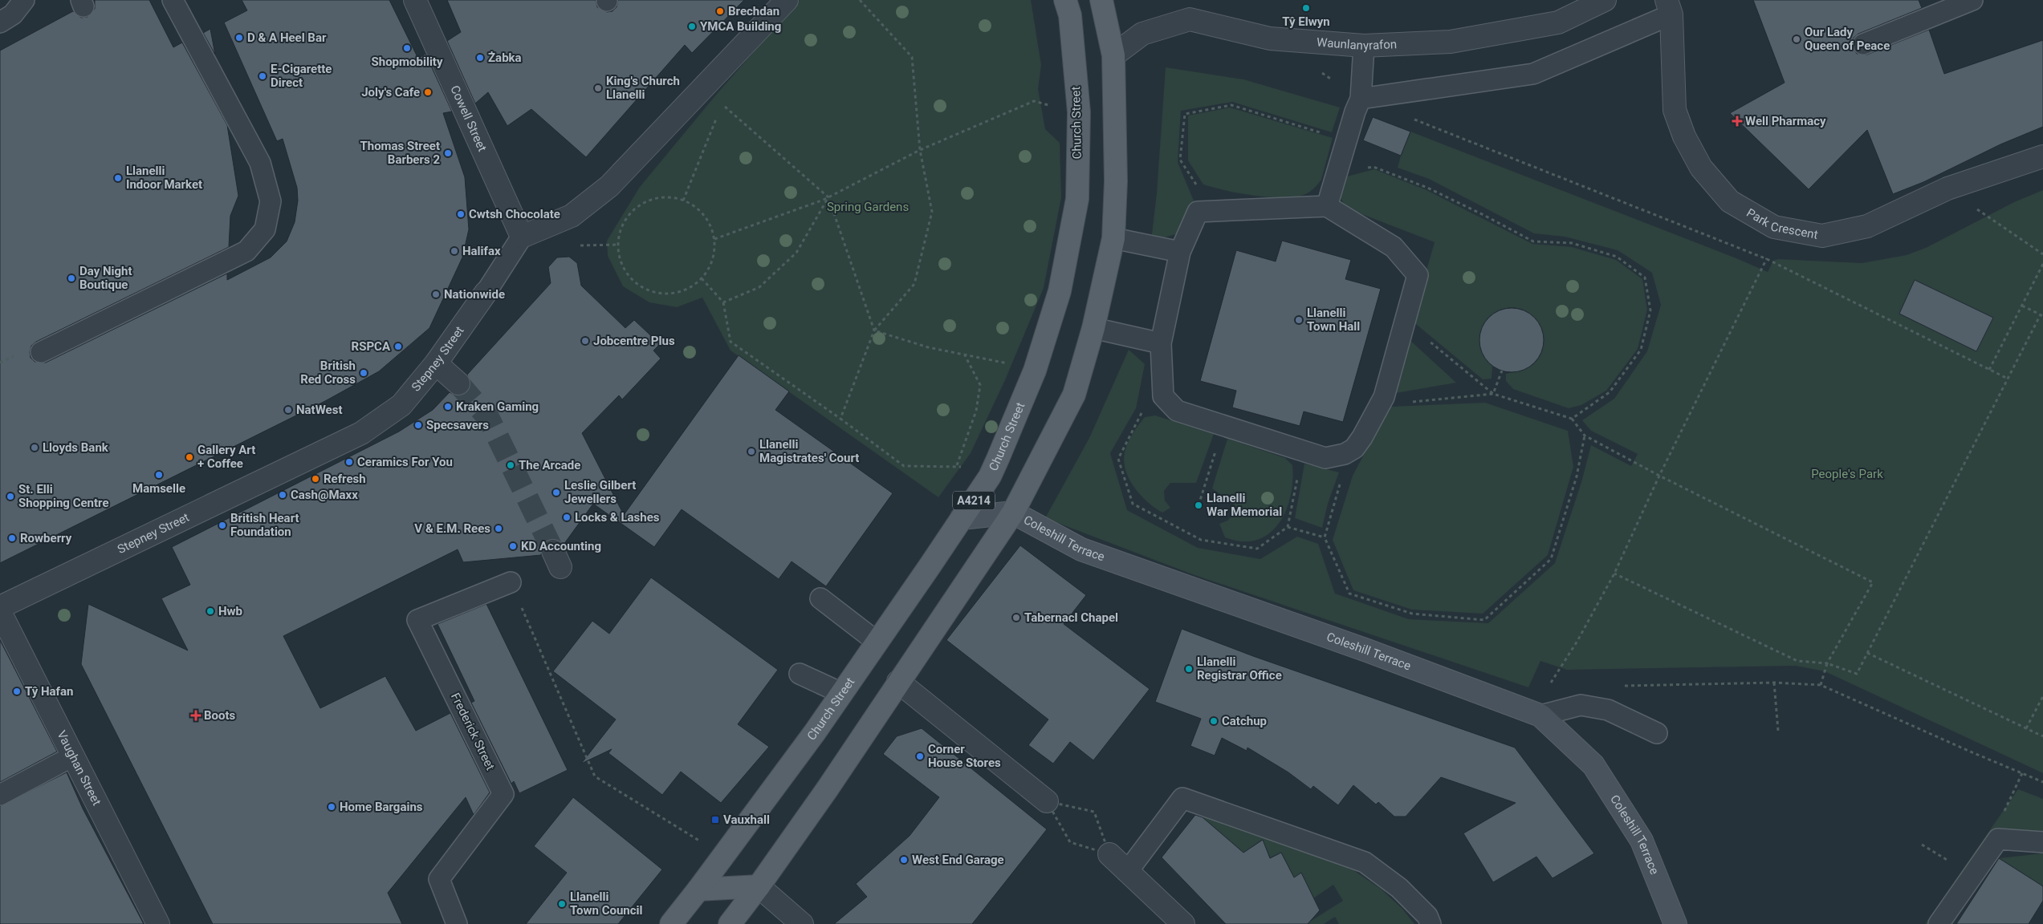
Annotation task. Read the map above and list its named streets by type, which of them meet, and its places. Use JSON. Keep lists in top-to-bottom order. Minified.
{"streets":{"main road":["Church Street","A4214","Coleshill Terrace"],"street":["Waunlanyrafon","Cowell Street","Park Crescent","Stepney Street","Vaughan Street"],"lane":["Frederick Street"]},"crossings":[["Waunlanyrafon","A4214"],["Cowell Street","Stepney Street"],["Church Street","Coleshill Terrace"],["A4214","Coleshill Terrace"]],"parks":["Spring Gardens","People's Park"],"places":{"other":["Tŷ Elwyn","Brechdan","YMCA Building","D & A Heel Bar","Our Lady Queen of Peace","Shopmobility","Żabka","E-Cigarette Direct","King's Church Llanelli","Joly's Cafe","Thomas Street Barbers 2","Llanelli Indoor Market","Cwtsh Chocolate","Halifax","Day Night Boutique","Nationwide","Llanelli Town Hall","Jobcentre Plus","RSPCA","British Red Cross","Kraken Gaming","NatWest","Specsavers","Lloyds Bank","Llanelli Magistrates' Court","Gallery Art + Coffee","Ceramics For You","The Arcade","Mamselle","Refresh","Leslie Gilbert Jewellers","Cash@Maxx","St. Elli Shopping Centre","Llanelli War Memorial","Locks & Lashes","British Heart Foundation","V & E.M. Rees","Rowberry","KD Accounting","Hwb","Tabernacl Chapel","Llanelli Registrar Office","Tŷ Hafan","Catchup","Corner House Stores","Home Bargains","West End Garage","Llanelli Town Council"],"health":["Well Pharmacy","Boots"],"transit":["Vauxhall"]}}
